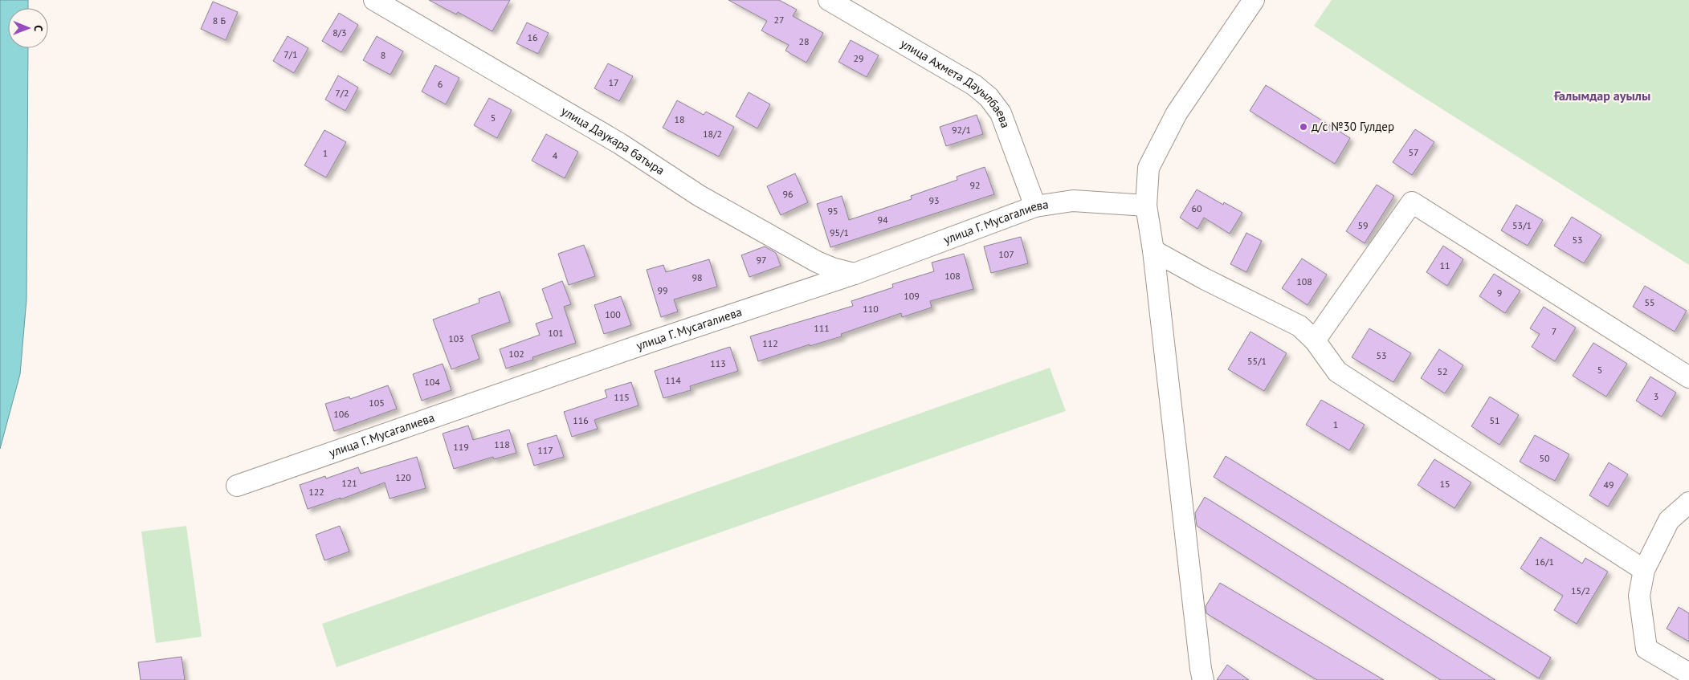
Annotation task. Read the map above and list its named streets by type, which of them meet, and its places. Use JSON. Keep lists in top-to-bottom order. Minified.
{"streets":{"street":["улица Ахмета Дауылбаева","улица Даукара батыра","улица Г. Мусагалиева"]},"crossings":[["улица Ахмета Дауылбаева","улица Г. Мусагалиева"],["улица Даукара батыра","улица Г. Мусагалиева"]],"districts":["Ғалымдар ауылы"],"places":["д/с №30 Гулдер"],"house_numbers":["27","8 Б","8/3","16","28","7/1","8","29","17","6","7/2","5","18","92/1","18/2","57","1","4","92","96","93","60","95","94","59","53/1","95/1","53","107","97","11","108","98","108","99","9","109","55","110","100","111","7","101","103","112","102","53","55/1","113","5","52","114","104","3","115","105","106","116","51","1","118","119","117","50","120","121","15","49","122","16/1","15/2"],"north":"right"}
